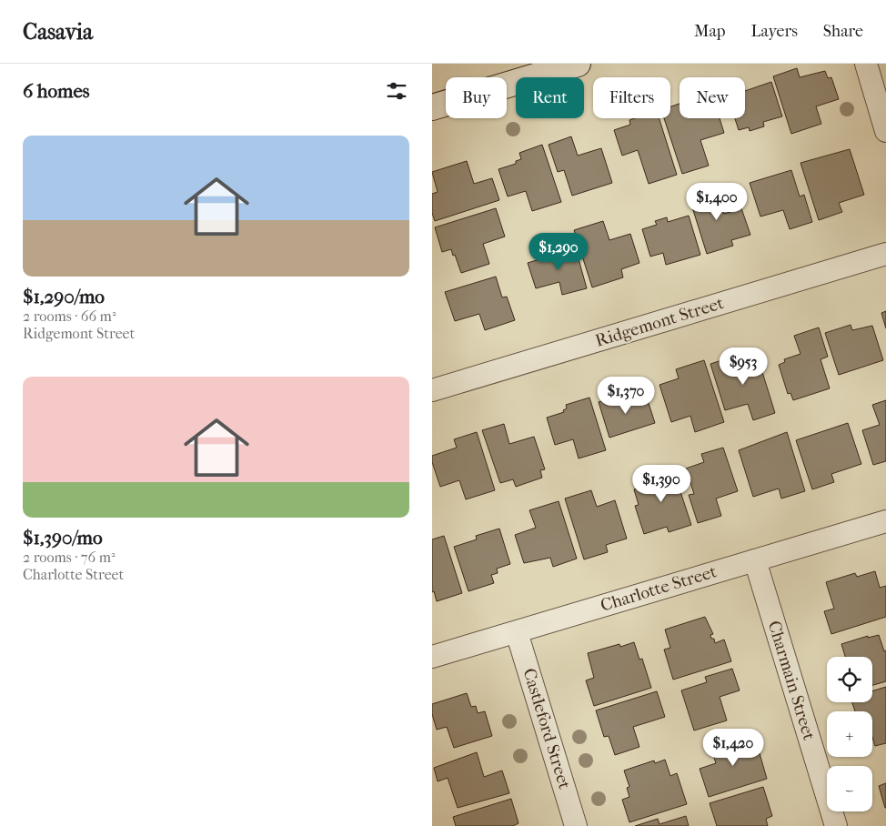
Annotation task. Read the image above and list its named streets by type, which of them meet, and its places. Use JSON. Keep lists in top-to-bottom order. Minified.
{"streets":{"street":["Ridgemont Street","Charlotte Street","Charmain Street","Castleford Street"]},"crossings":[["Charlotte Street","Charmain Street"],["Charlotte Street","Castleford Street"]],"page":{"header":"Casavia","nav":["Map","Layers","Share"],"heading":"6 homes","chip":["Buy","Rent","Filters","New"],"list":[{"name":"$1,290/mo","note":"2 rooms · 66 m² · Ridgemont Street"},{"name":"$1,390/mo","note":"2 rooms · 76 m² · Charlotte Street"}],"price":["$1,400","$1,290","$953","$1,370","$1,390","$1,420"],"map_buttons":["+","−"]}}
